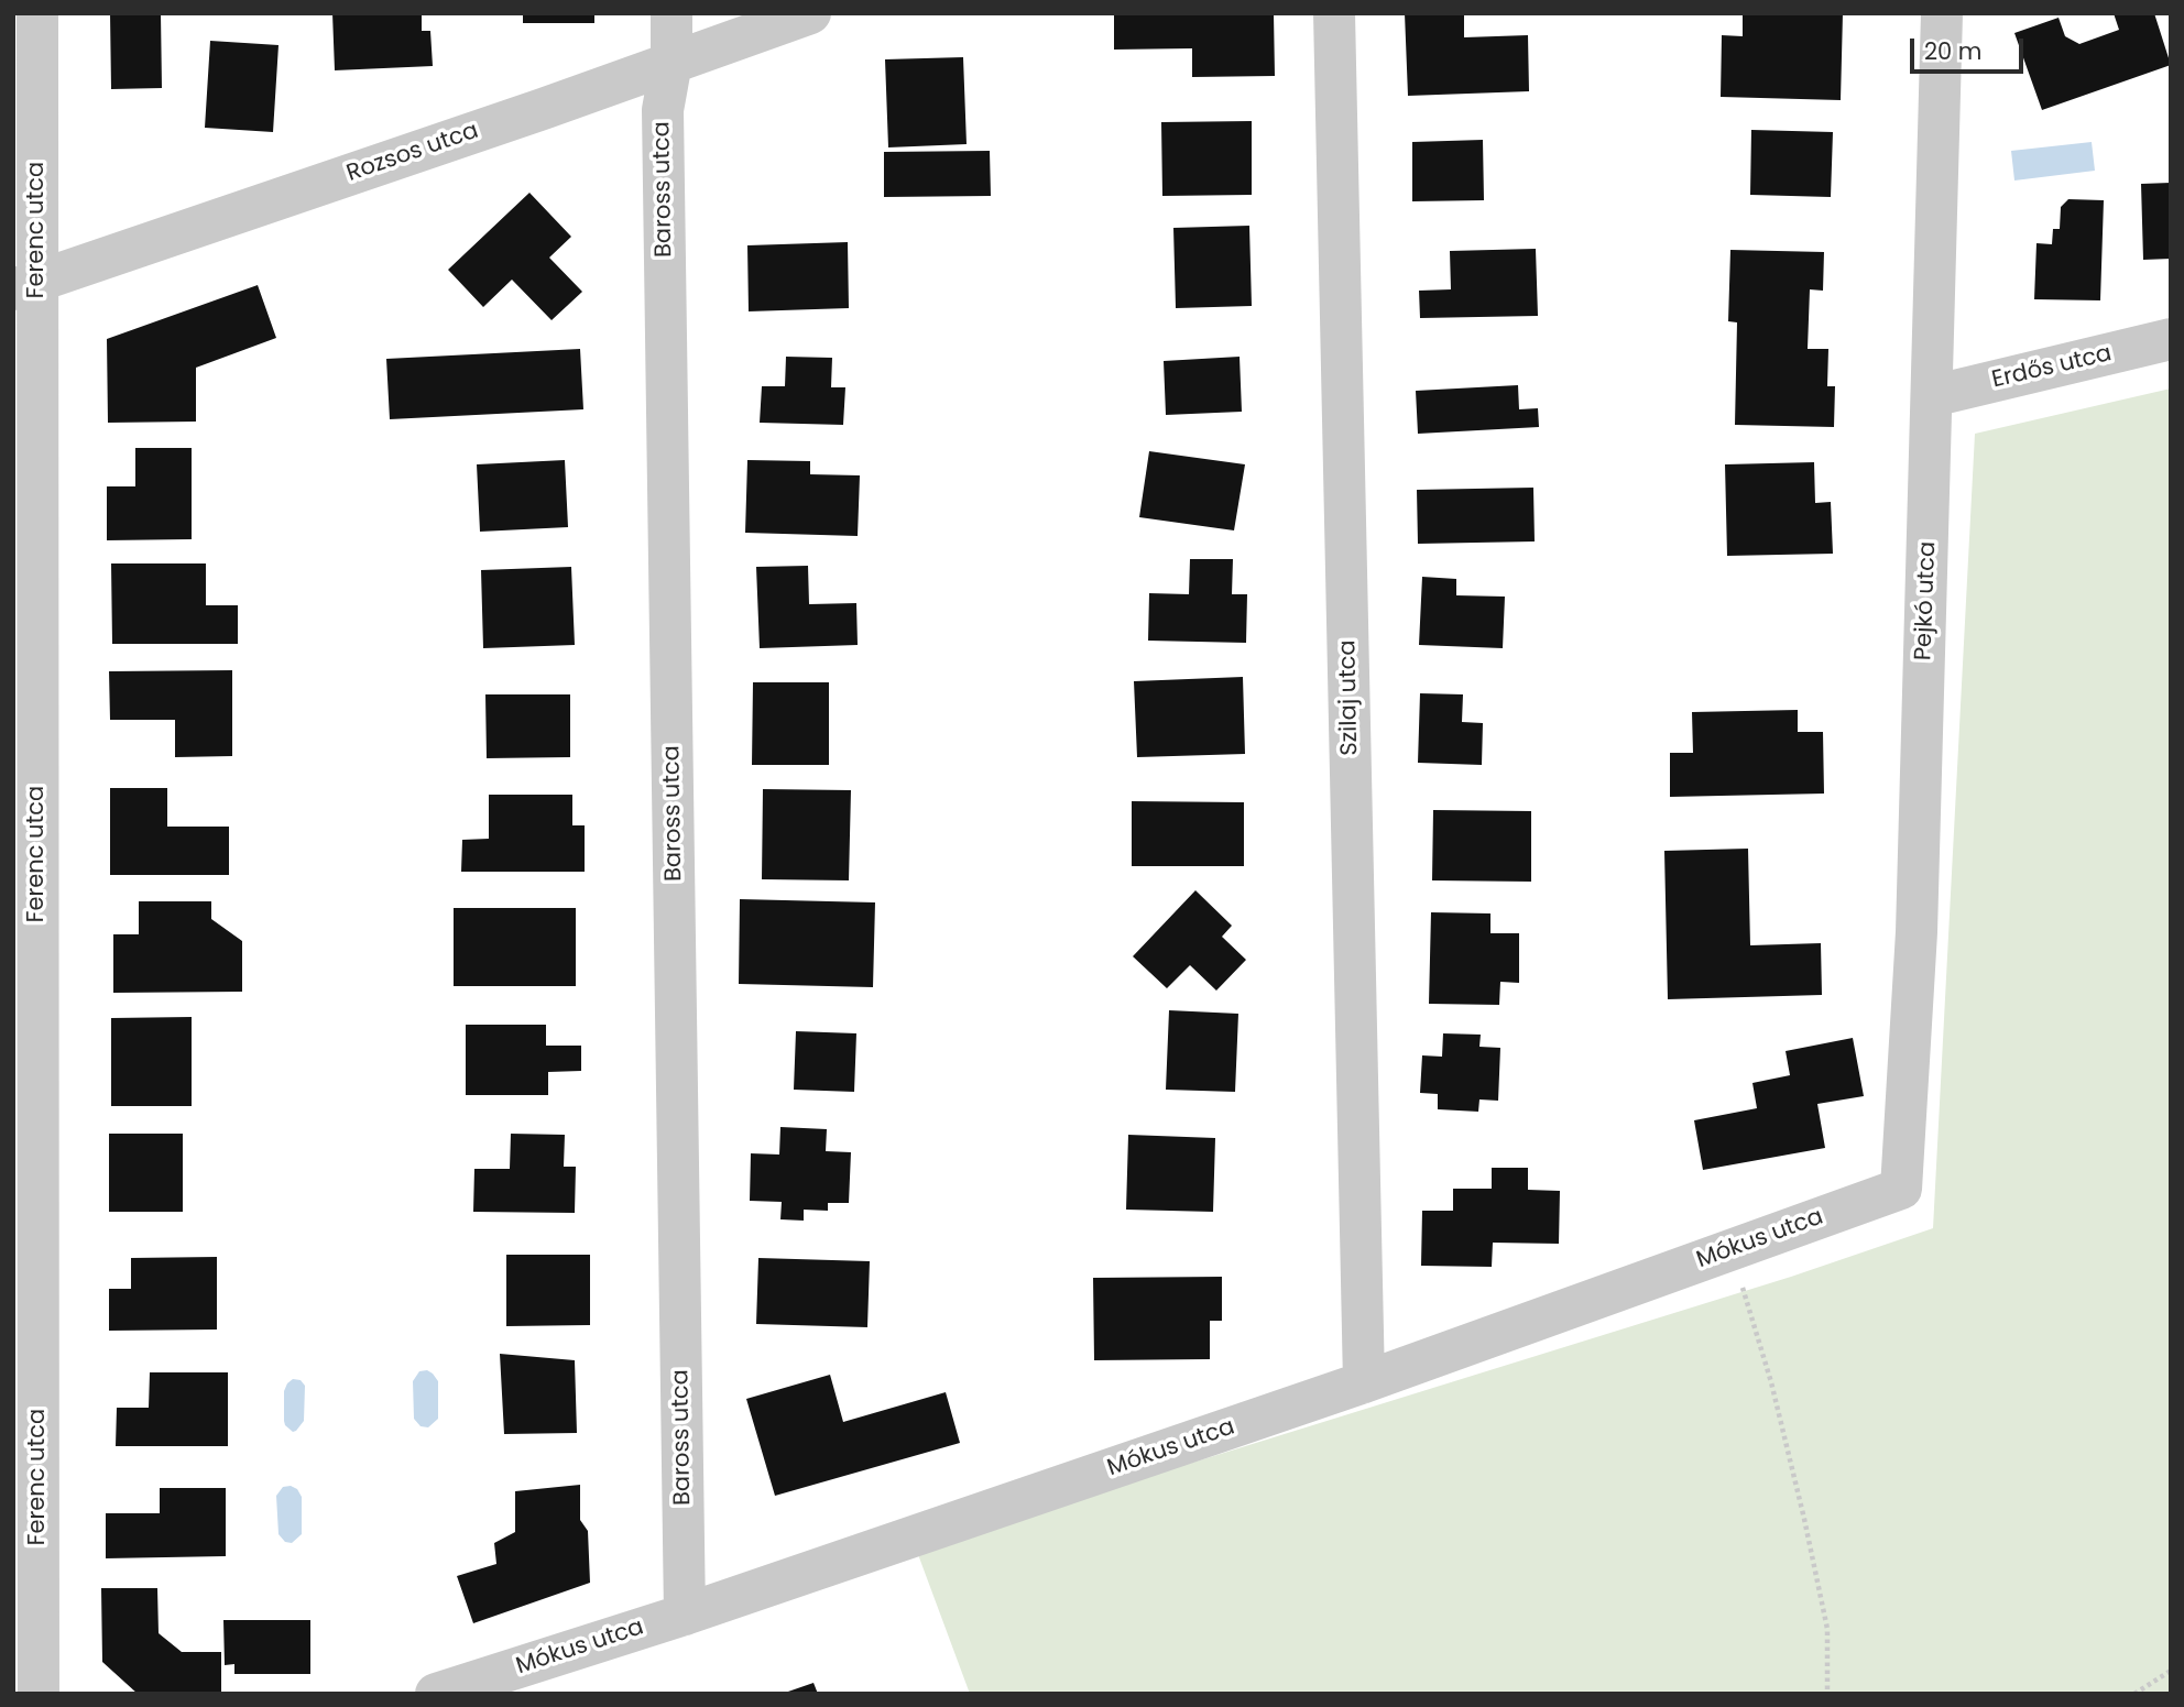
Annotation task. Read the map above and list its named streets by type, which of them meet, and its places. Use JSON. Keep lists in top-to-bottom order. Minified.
{"streets":{"street":["Rozsos utca","Baross utca","Ferenc utca","Erdős utca","Pejkó utca","Szilaj utca","Mókus utca"]},"crossings":[["Rozsos utca","Baross utca"],["Rozsos utca","Ferenc utca"],["Baross utca","Mókus utca"],["Erdős utca","Pejkó utca"],["Pejkó utca","Mókus utca"],["Szilaj utca","Mókus utca"]],"scale_bar":"20 m"}
